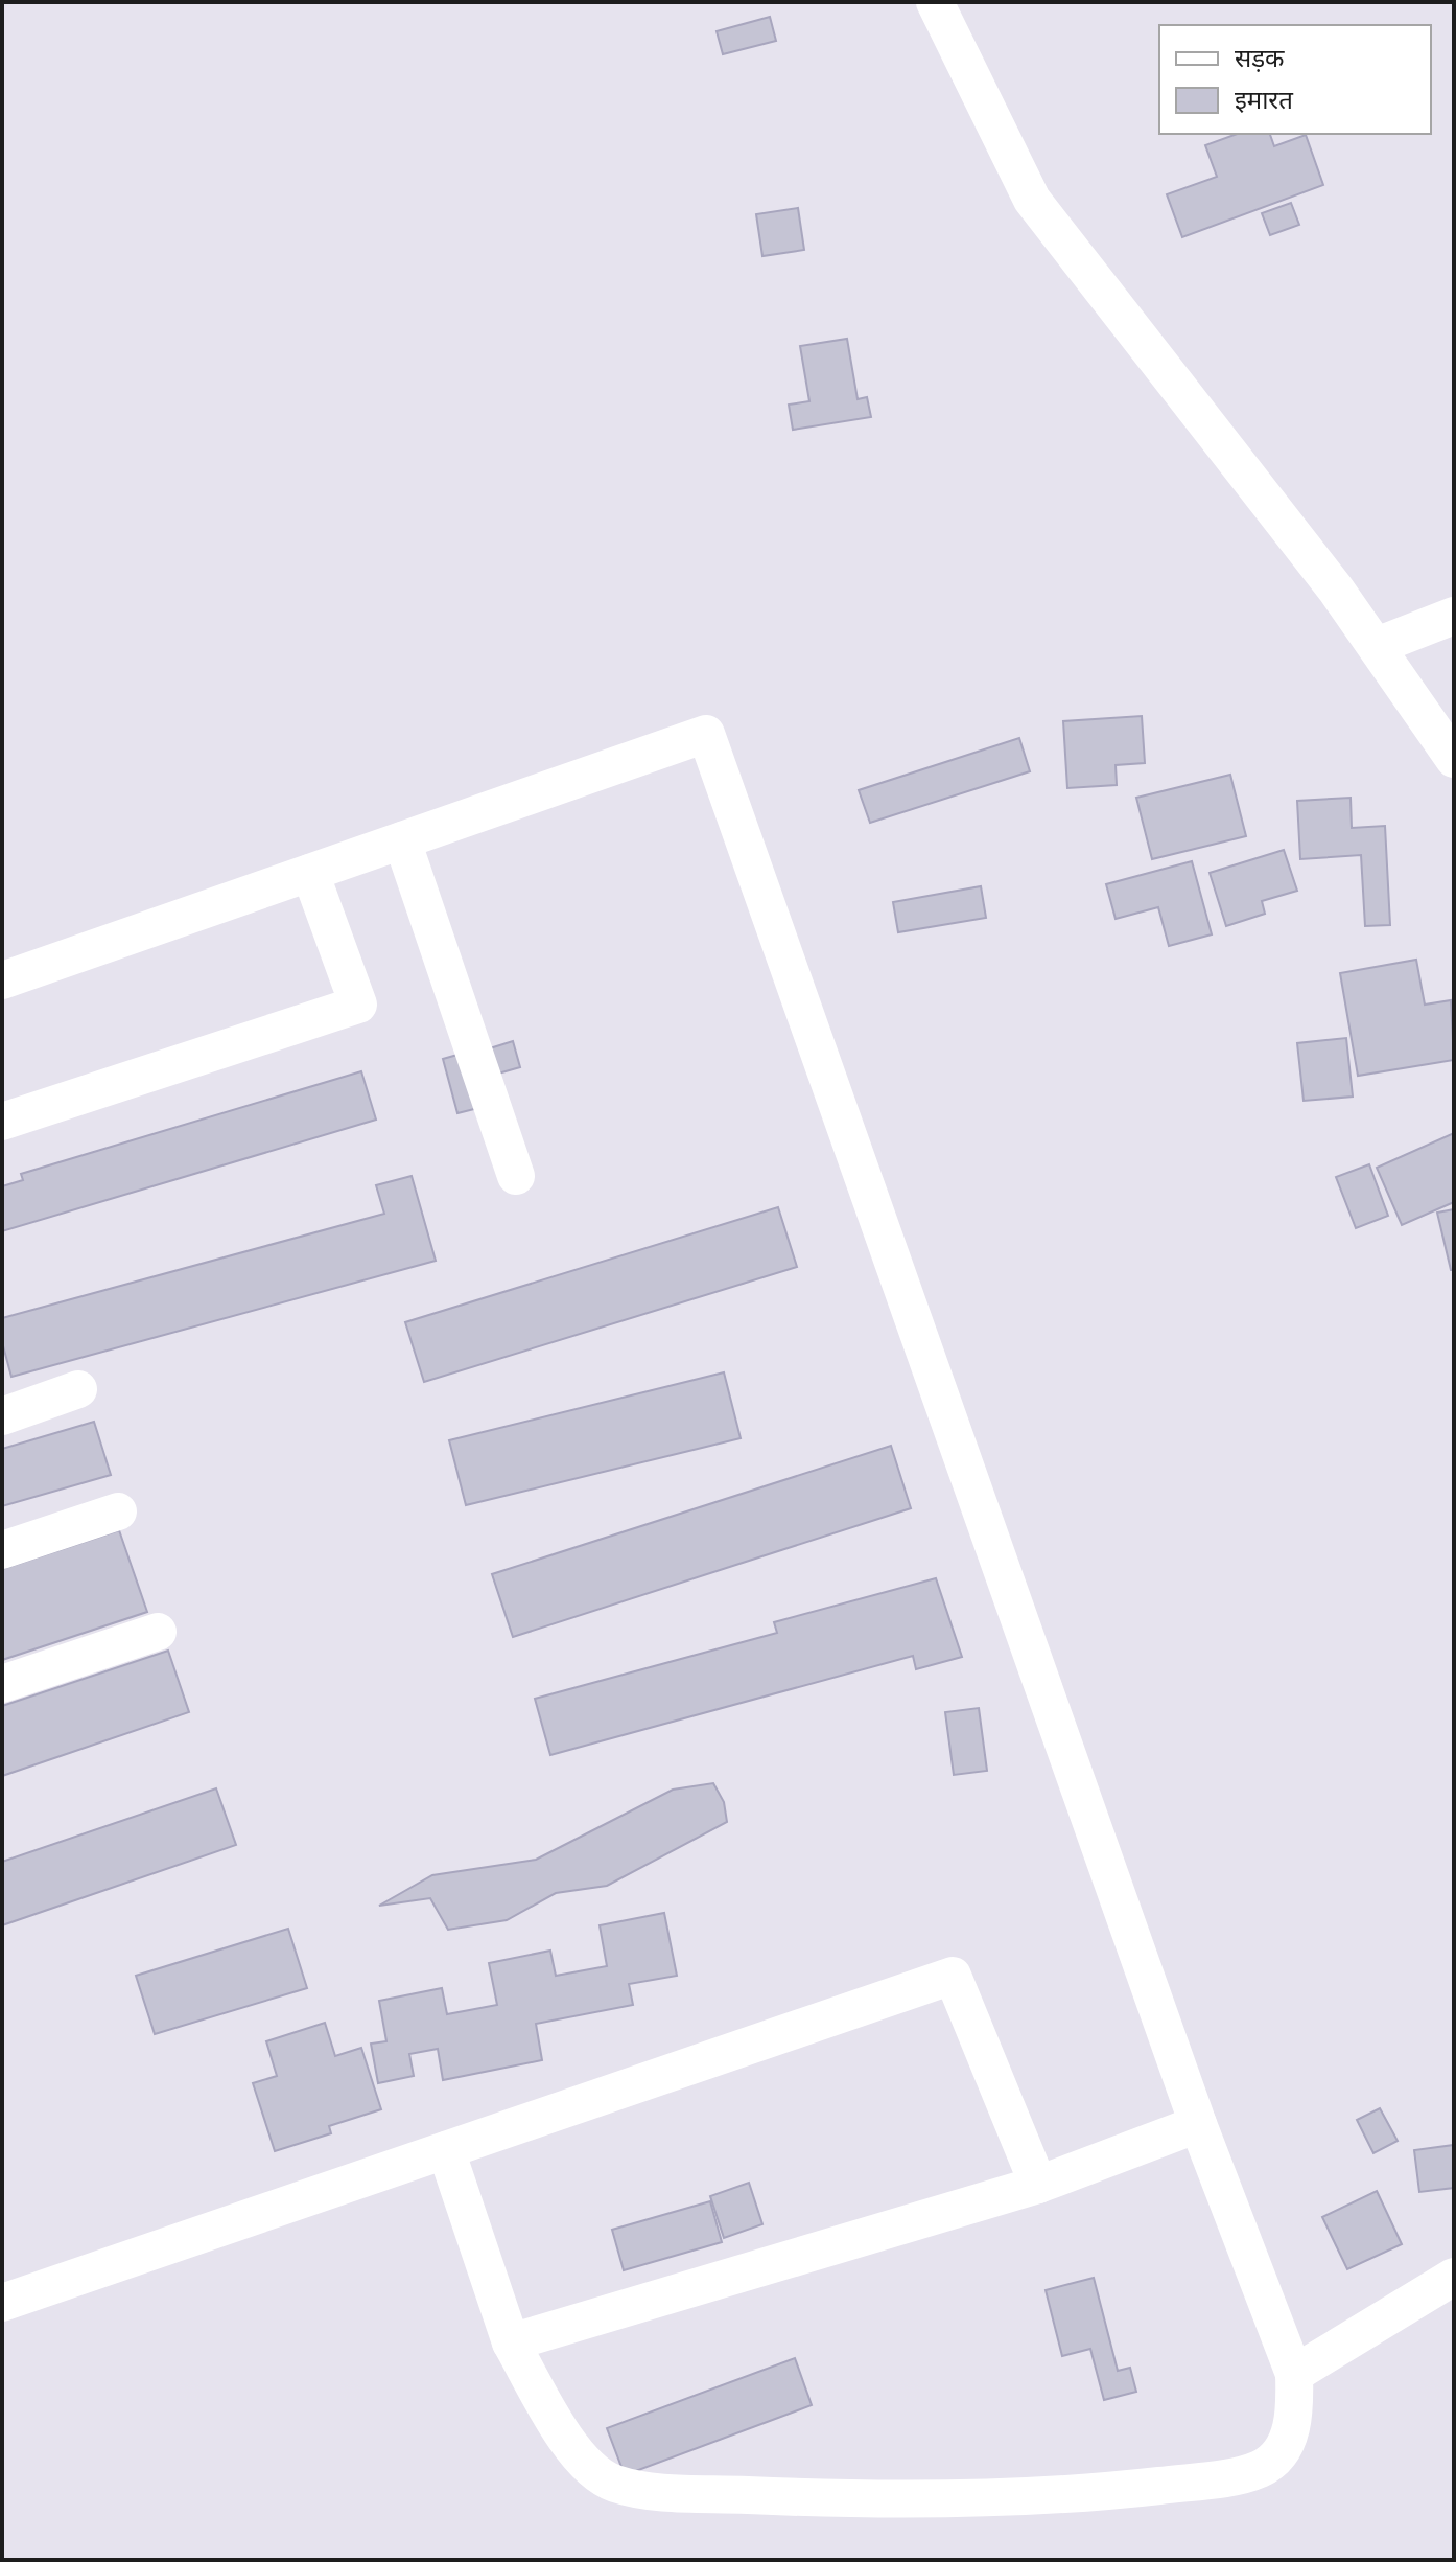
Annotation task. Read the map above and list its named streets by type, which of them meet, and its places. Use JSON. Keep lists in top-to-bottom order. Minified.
{"legend":["सड़क","इमारत"]}
